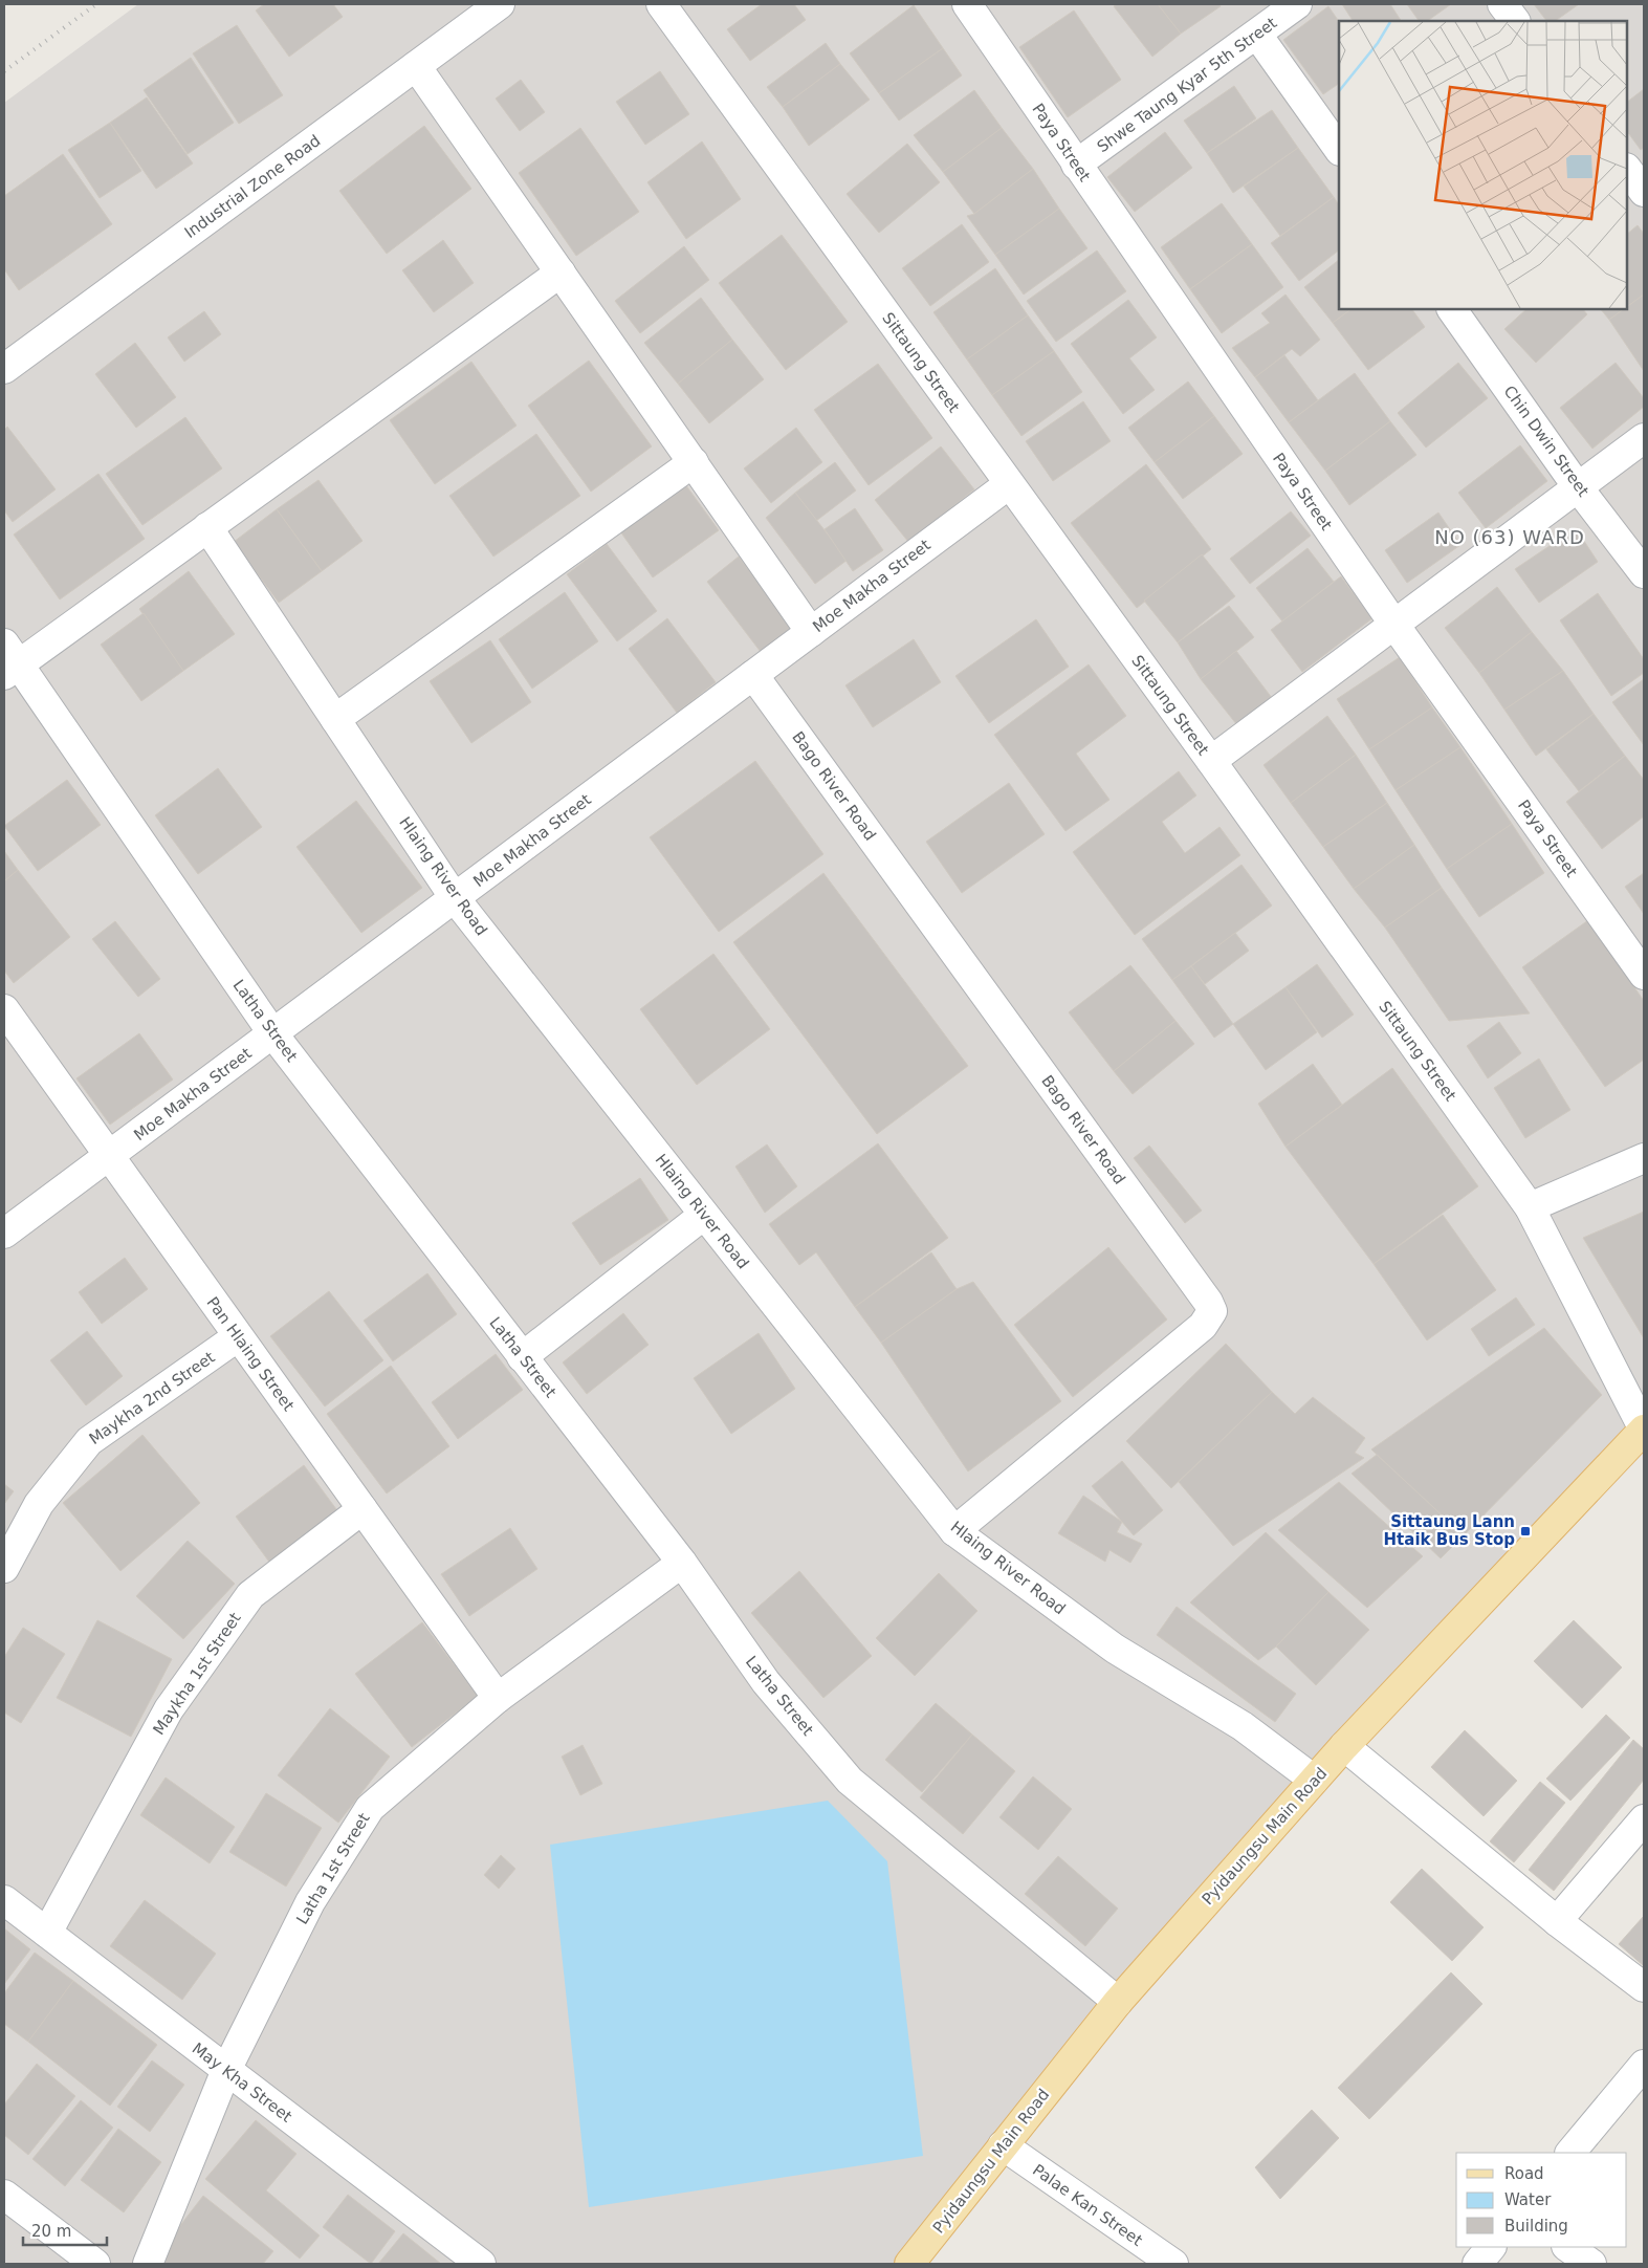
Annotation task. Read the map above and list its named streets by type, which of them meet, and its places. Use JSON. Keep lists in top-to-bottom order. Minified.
{"streets":{"main road":["Pyidaungsu Main Road"],"street":["Shwe Taung Kyar 5th Street","Paya Street","Industrial Zone Road","Sittaung Street","Chin Dwin Street","Moe Makha Street","Bago River Road","Hlaing River Road","Latha Street","Pan Hlaing Street","Maykha 2nd Street","Maykha 1st Street","Latha 1st Street","May Kha Street","Palae Kan Street"]},"crossings":[["Shwe Taung Kyar 5th Street","Paya Street"],["Sittaung Street","Moe Makha Street"],["Sittaung Street","Pyidaungsu Main Road"],["Moe Makha Street","Bago River Road"],["Moe Makha Street","Hlaing River Road"],["Moe Makha Street","Latha Street"],["Moe Makha Street","Pan Hlaing Street"],["Bago River Road","Hlaing River Road"],["Hlaing River Road","Pyidaungsu Main Road"],["Latha Street","Pyidaungsu Main Road"],["Latha Street","Latha 1st Street"],["Pan Hlaing Street","Maykha 2nd Street"],["Pan Hlaing Street","Maykha 1st Street"],["Pan Hlaing Street","Latha 1st Street"],["Maykha 1st Street","May Kha Street"],["Pyidaungsu Main Road","Palae Kan Street"],["Latha 1st Street","May Kha Street"]],"districts":["NO (63) WARD"],"places":{"transit":["Sittaung Lann Htaik Bus Stop"]},"legend":["Road","Water","Building"],"scale_bar":"20 m"}
